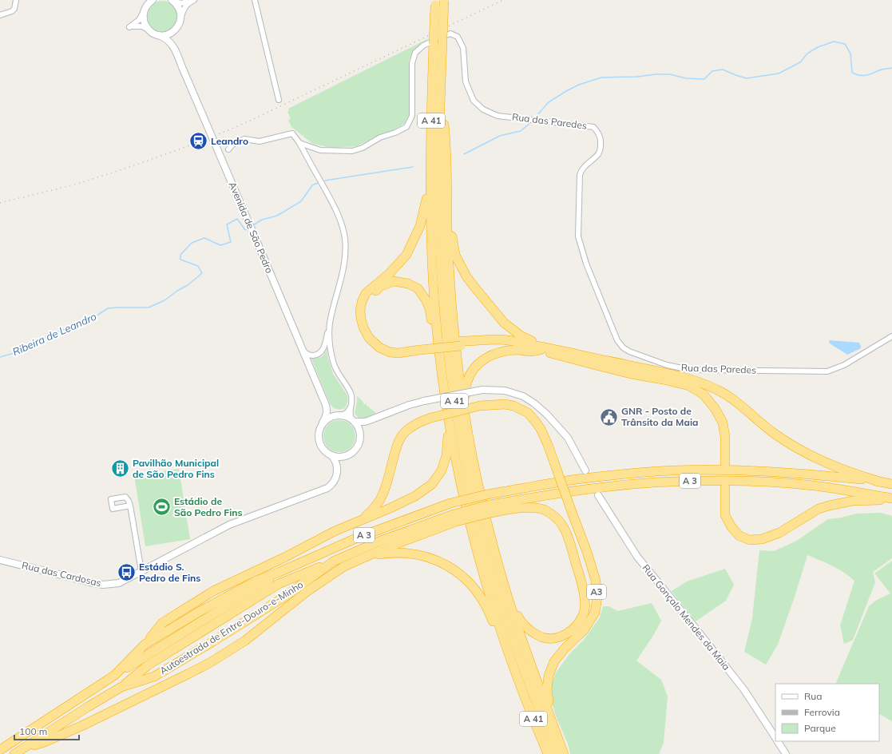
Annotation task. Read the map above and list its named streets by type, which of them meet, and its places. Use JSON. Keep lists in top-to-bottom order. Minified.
{"streets":{"highway":["A 41","A 3","A3","Autoestrada de Entre-Douro-e-Minho"],"street":["Rua das Paredes","Avenida de São Pedro","Rua das Cardosas","Rua Gonçalo Mendes da Maia"]},"crossings":[["A 3","Autoestrada de Entre-Douro-e-Minho"]],"water":["Ribeira de Leandro"],"places":{"station":["Leandro"],"public building":["GNR - Posto de Trânsito da Maia"],"building":["Pavilhão Municipal de São Pedro Fins"],"sports":["Estádio de São Pedro Fins"],"bus stop":["Estádio S. Pedro de Fins"]},"legend":["Rua","Ferrovia","Parque"],"scale_bar":"100 m"}
